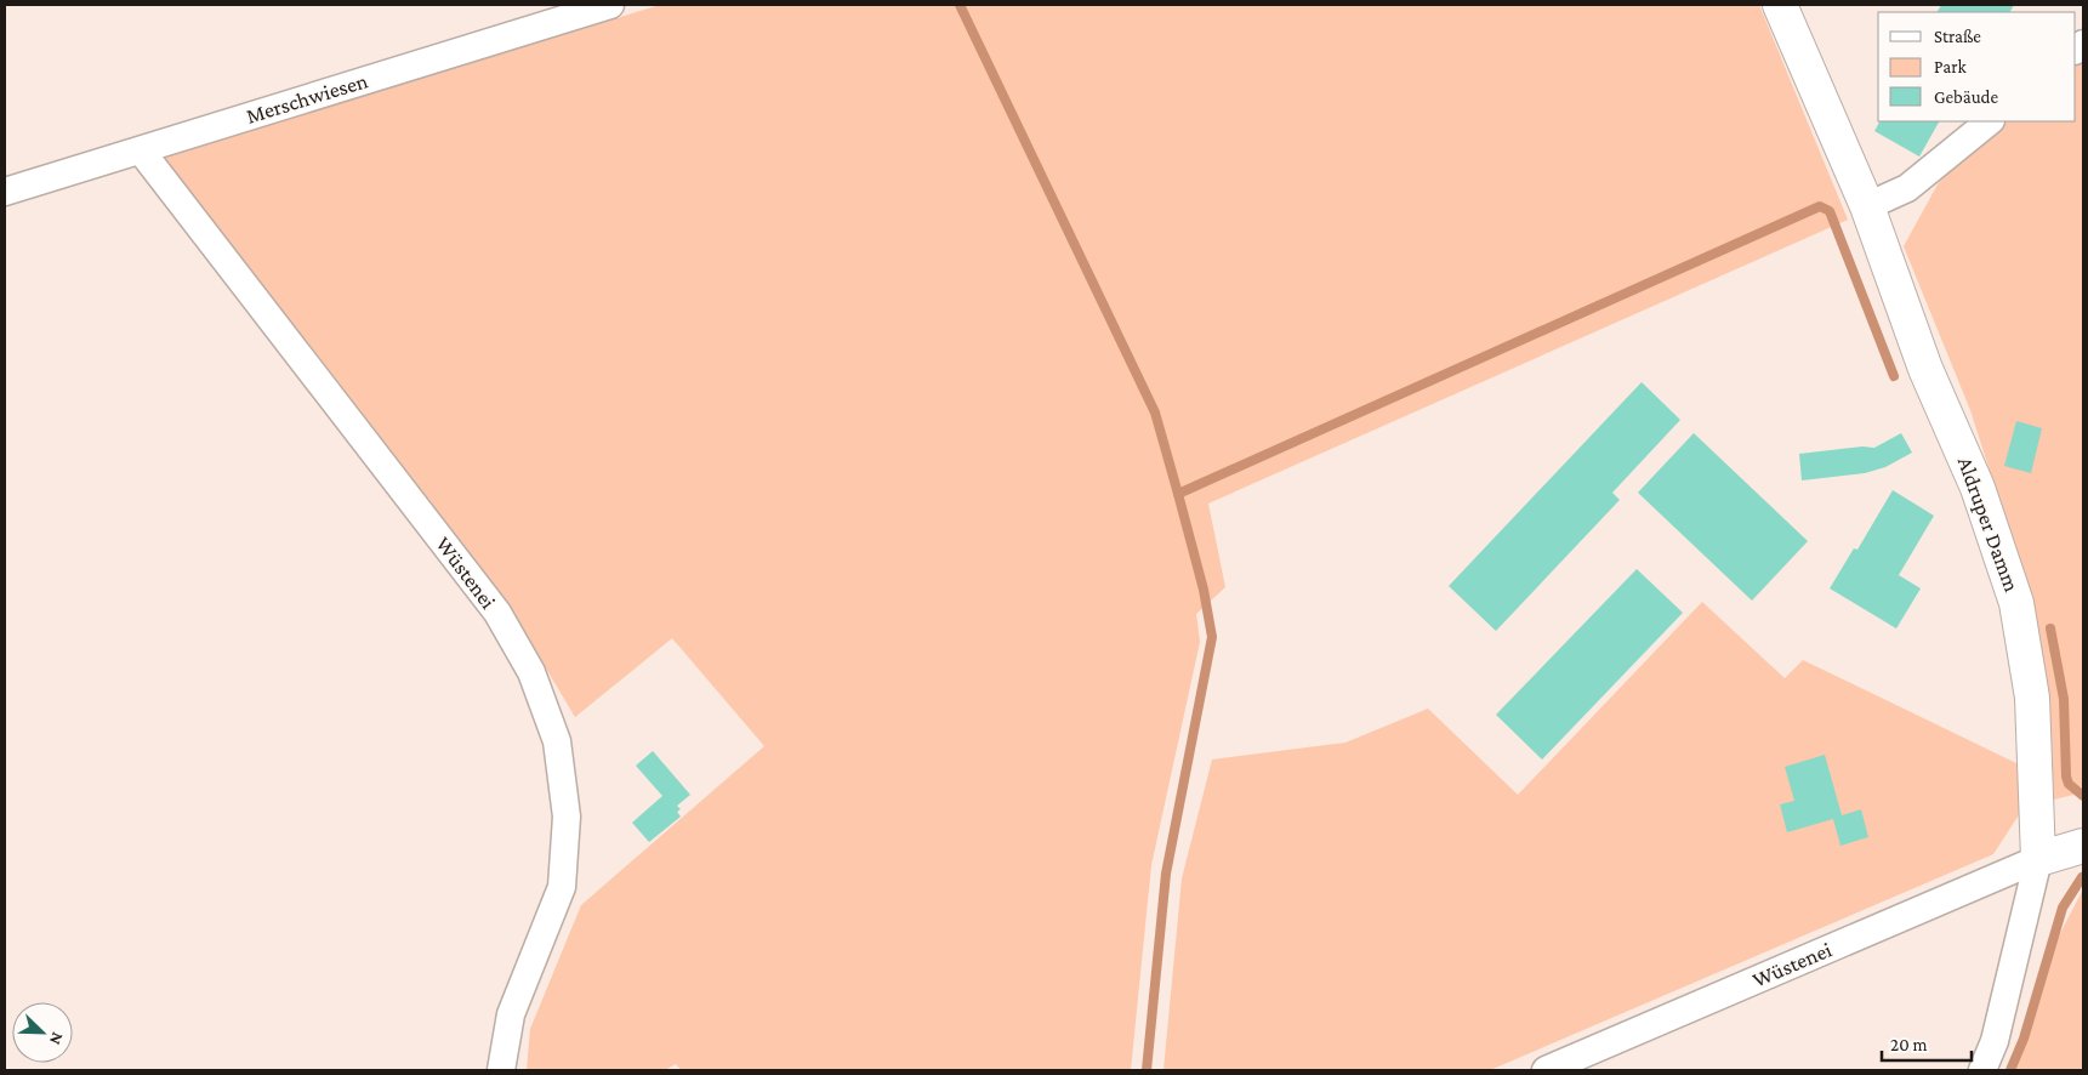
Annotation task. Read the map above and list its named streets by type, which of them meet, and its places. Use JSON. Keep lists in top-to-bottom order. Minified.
{"streets":{"street":["Merschwiesen","Aldruper Damm","Wüstenei"]},"crossings":[["Merschwiesen","Wüstenei"],["Aldruper Damm","Wüstenei"]],"legend":["Straße","Park","Gebäude"],"scale_bar":"20 m","north":"bottom right"}
